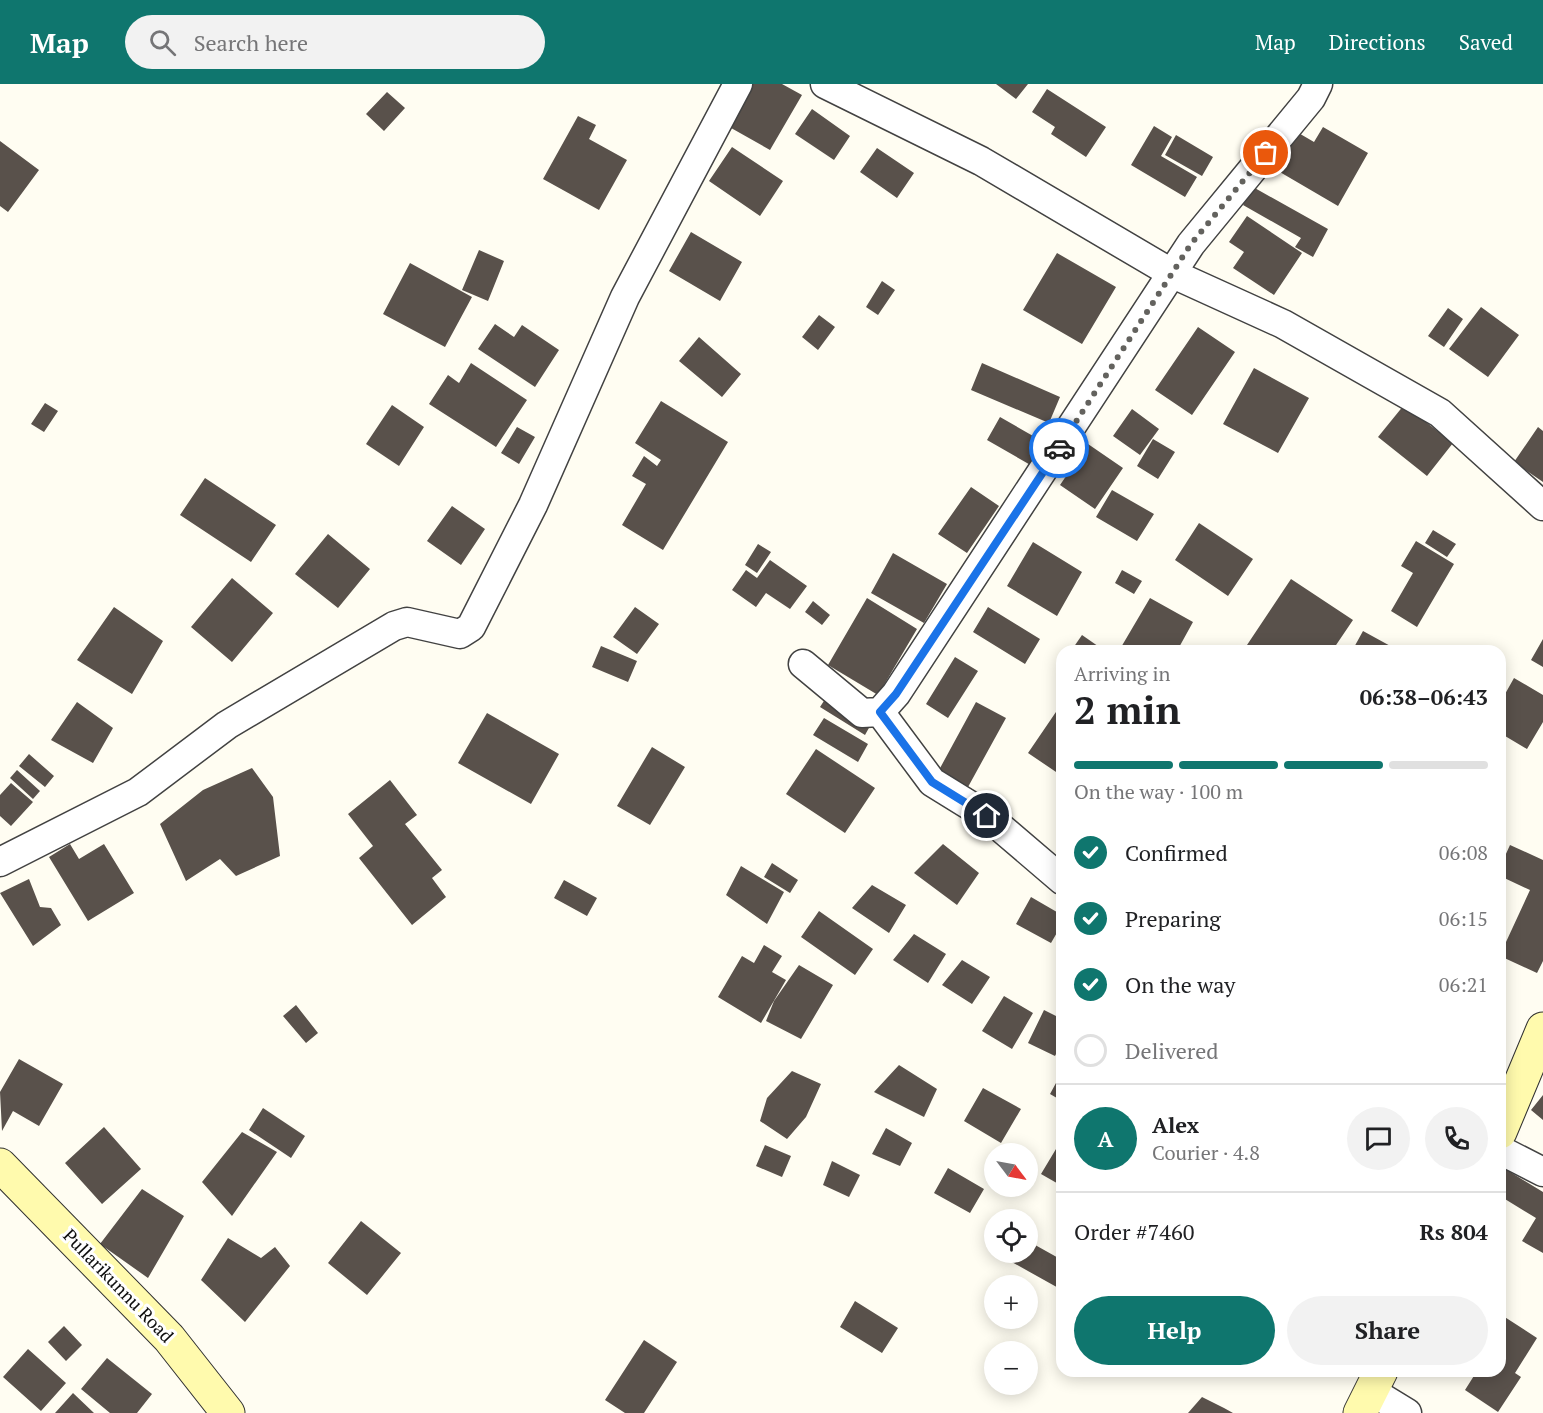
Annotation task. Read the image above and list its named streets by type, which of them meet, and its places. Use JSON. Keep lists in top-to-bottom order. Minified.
{"streets":{"main road":["Pullarikunnu Road"]},"north":"bottom right","page":{"header":"Map","search":"Search here","nav":["Map","Directions","Saved"],"heading":["2 min","Arriving in","06:38–06:43"],"panel":["Alex","Courier · 4.8","Order #7460","Rs 804"],"bar":"On the way · 100 m","list":[["Confirmed","06:08"],["Preparing","06:15"],["On the way","06:21"],"Delivered"],"round":"A","map_buttons":["+","−"],"buttons":["Help","Share"]}}
